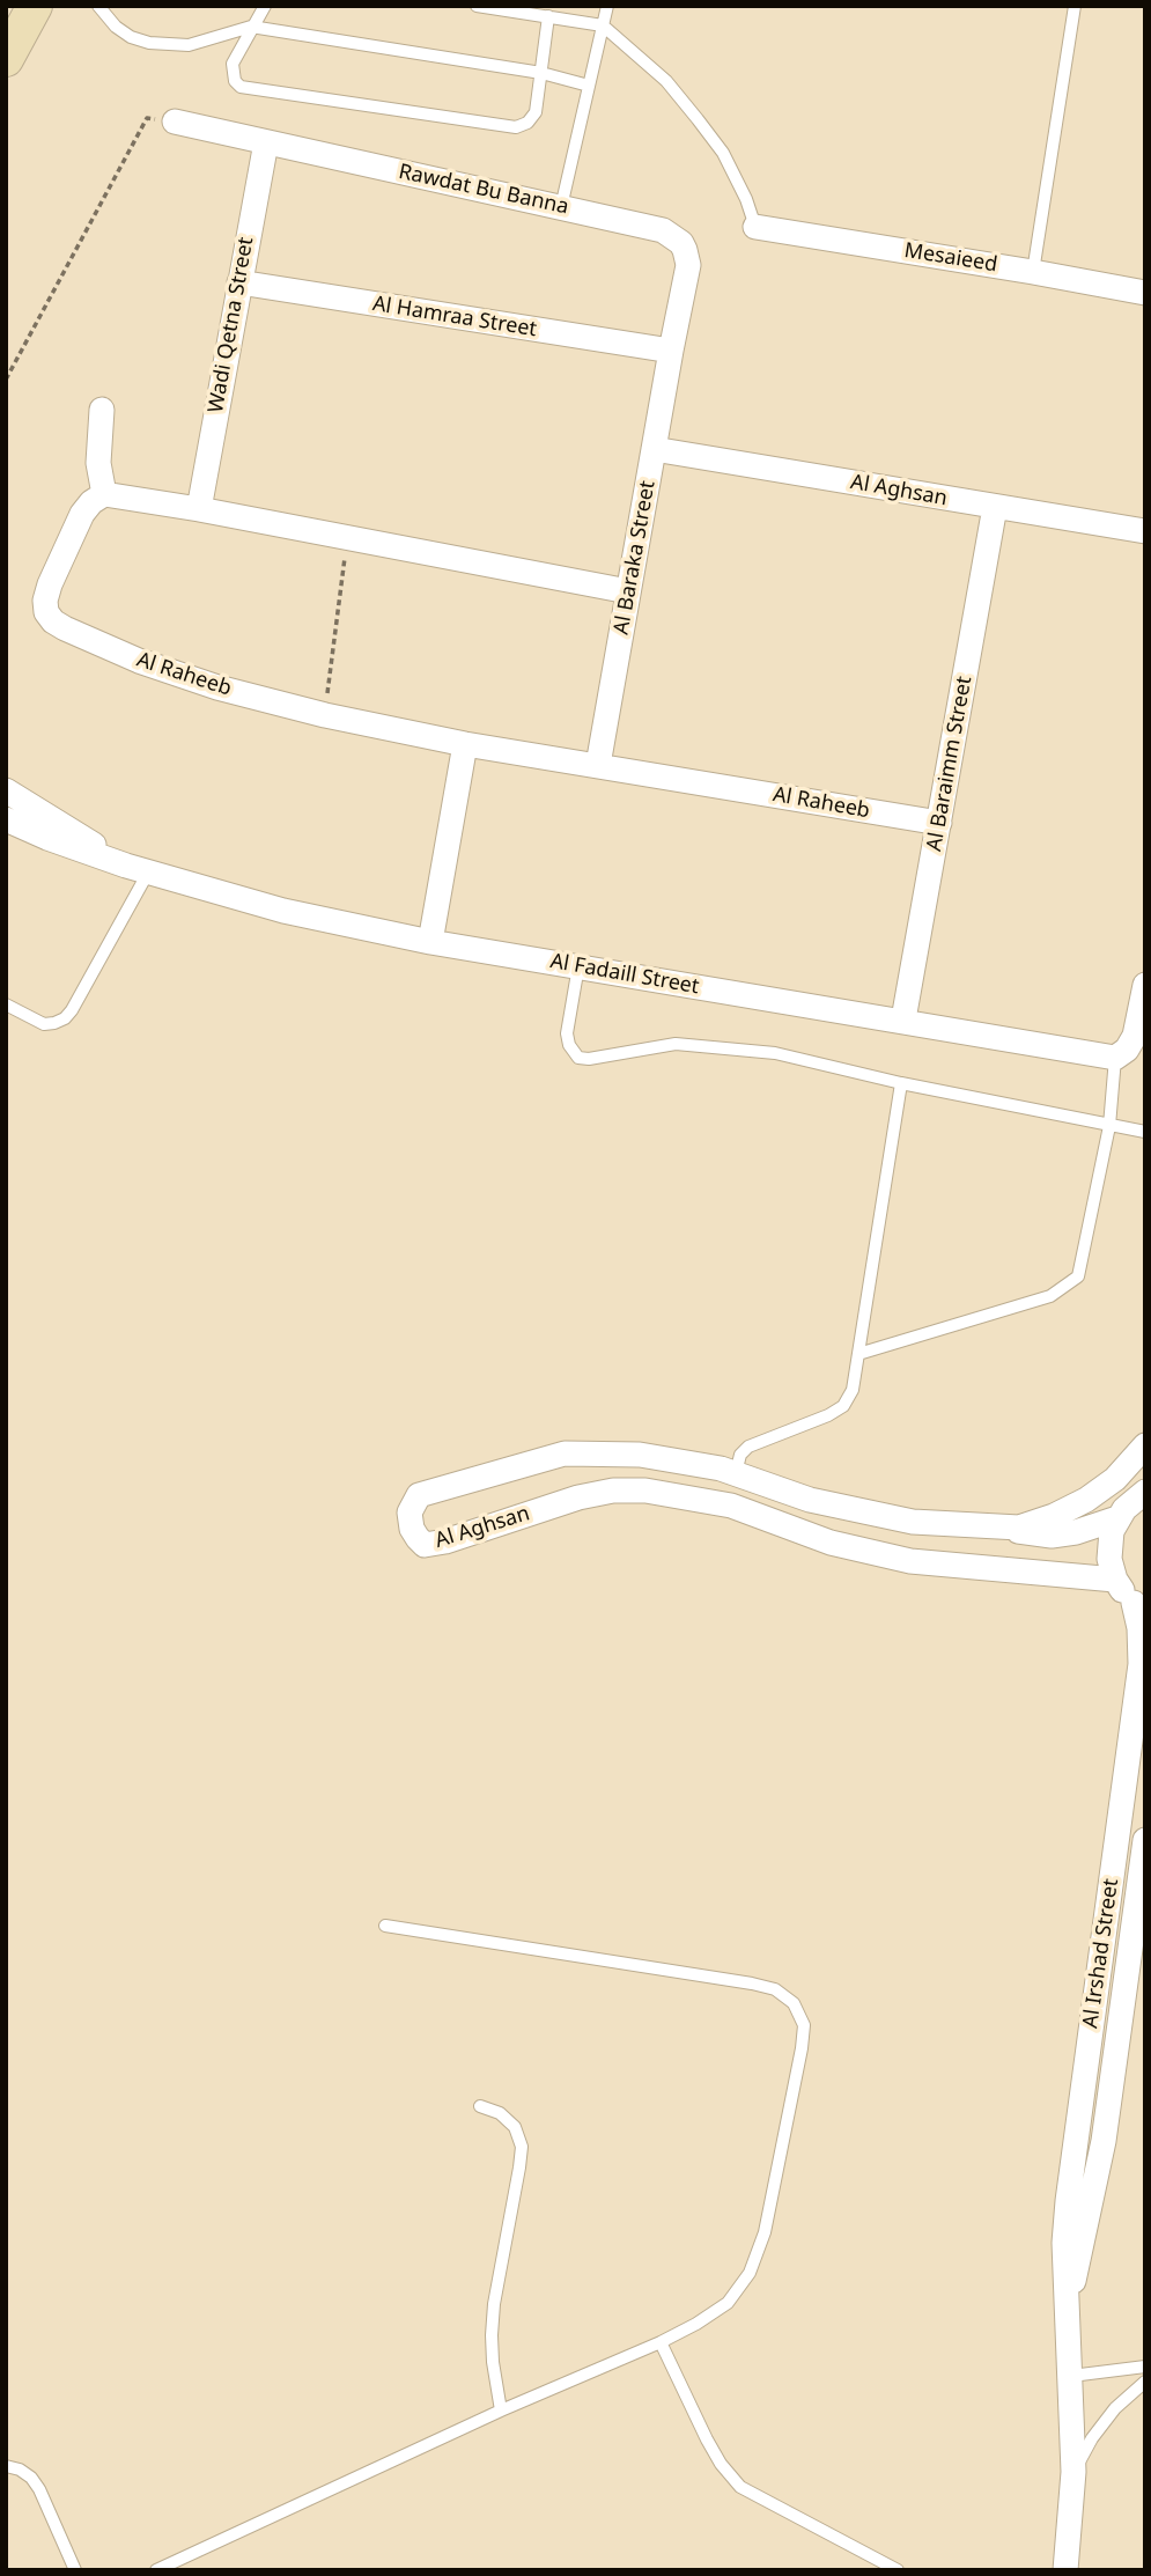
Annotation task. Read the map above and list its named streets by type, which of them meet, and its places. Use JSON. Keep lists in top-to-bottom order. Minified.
{"streets":{"street":["Rawdat Bu Banna","Mesaieed","Al Hamraa Street","Wadi Qetna Street","Al Aghsan","Al Baraka Street","Al Raheeb","Al Baraimm Street","Al Fadaill Street","Al Irshad Street"]},"crossings":[["Rawdat Bu Banna","Al Hamraa Street"],["Rawdat Bu Banna","Wadi Qetna Street"],["Rawdat Bu Banna","Al Baraka Street"],["Al Hamraa Street","Wadi Qetna Street"],["Al Hamraa Street","Al Baraka Street"],["Al Aghsan","Al Baraka Street"],["Al Aghsan","Al Baraimm Street"],["Al Baraka Street","Al Raheeb"],["Al Raheeb","Al Baraimm Street"],["Al Baraimm Street","Al Fadaill Street"]]}
